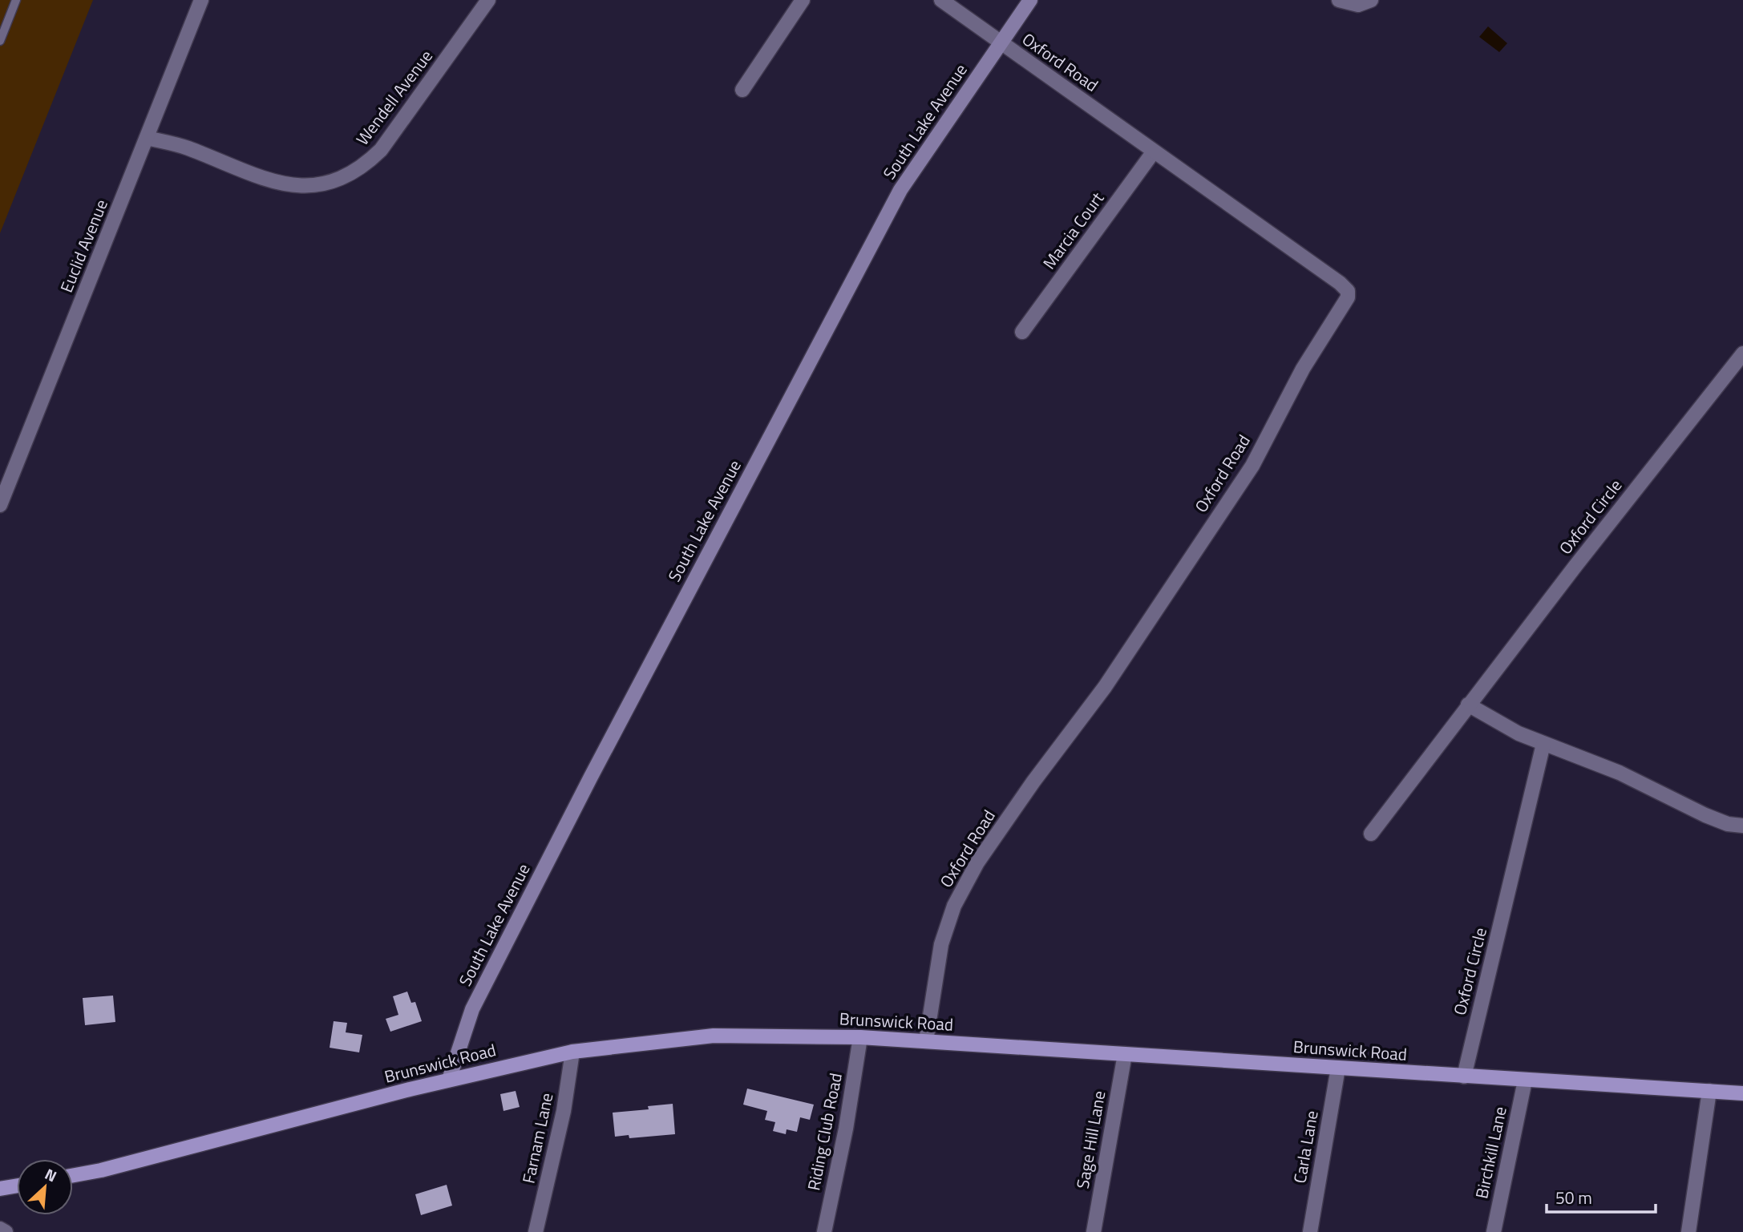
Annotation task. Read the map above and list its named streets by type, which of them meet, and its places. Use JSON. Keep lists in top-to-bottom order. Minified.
{"streets":{"main road":["Brunswick Road"],"street":["Oxford Road","Wendell Avenue","South Lake Avenue","Marcia Court","Euclid Avenue","Oxford Circle","Riding Club Road","Farnam Lane","Sage Hill Lane","Carla Lane","Birchkill Lane"]},"crossings":[["Oxford Road","South Lake Avenue"],["Oxford Road","Marcia Court"],["Oxford Road","Brunswick Road"],["Wendell Avenue","Euclid Avenue"],["South Lake Avenue","Brunswick Road"],["Oxford Circle","Brunswick Road"],["Brunswick Road","Riding Club Road"],["Brunswick Road","Farnam Lane"],["Brunswick Road","Sage Hill Lane"],["Brunswick Road","Carla Lane"],["Brunswick Road","Birchkill Lane"]],"scale_bar":"50 m","north":"top right"}
